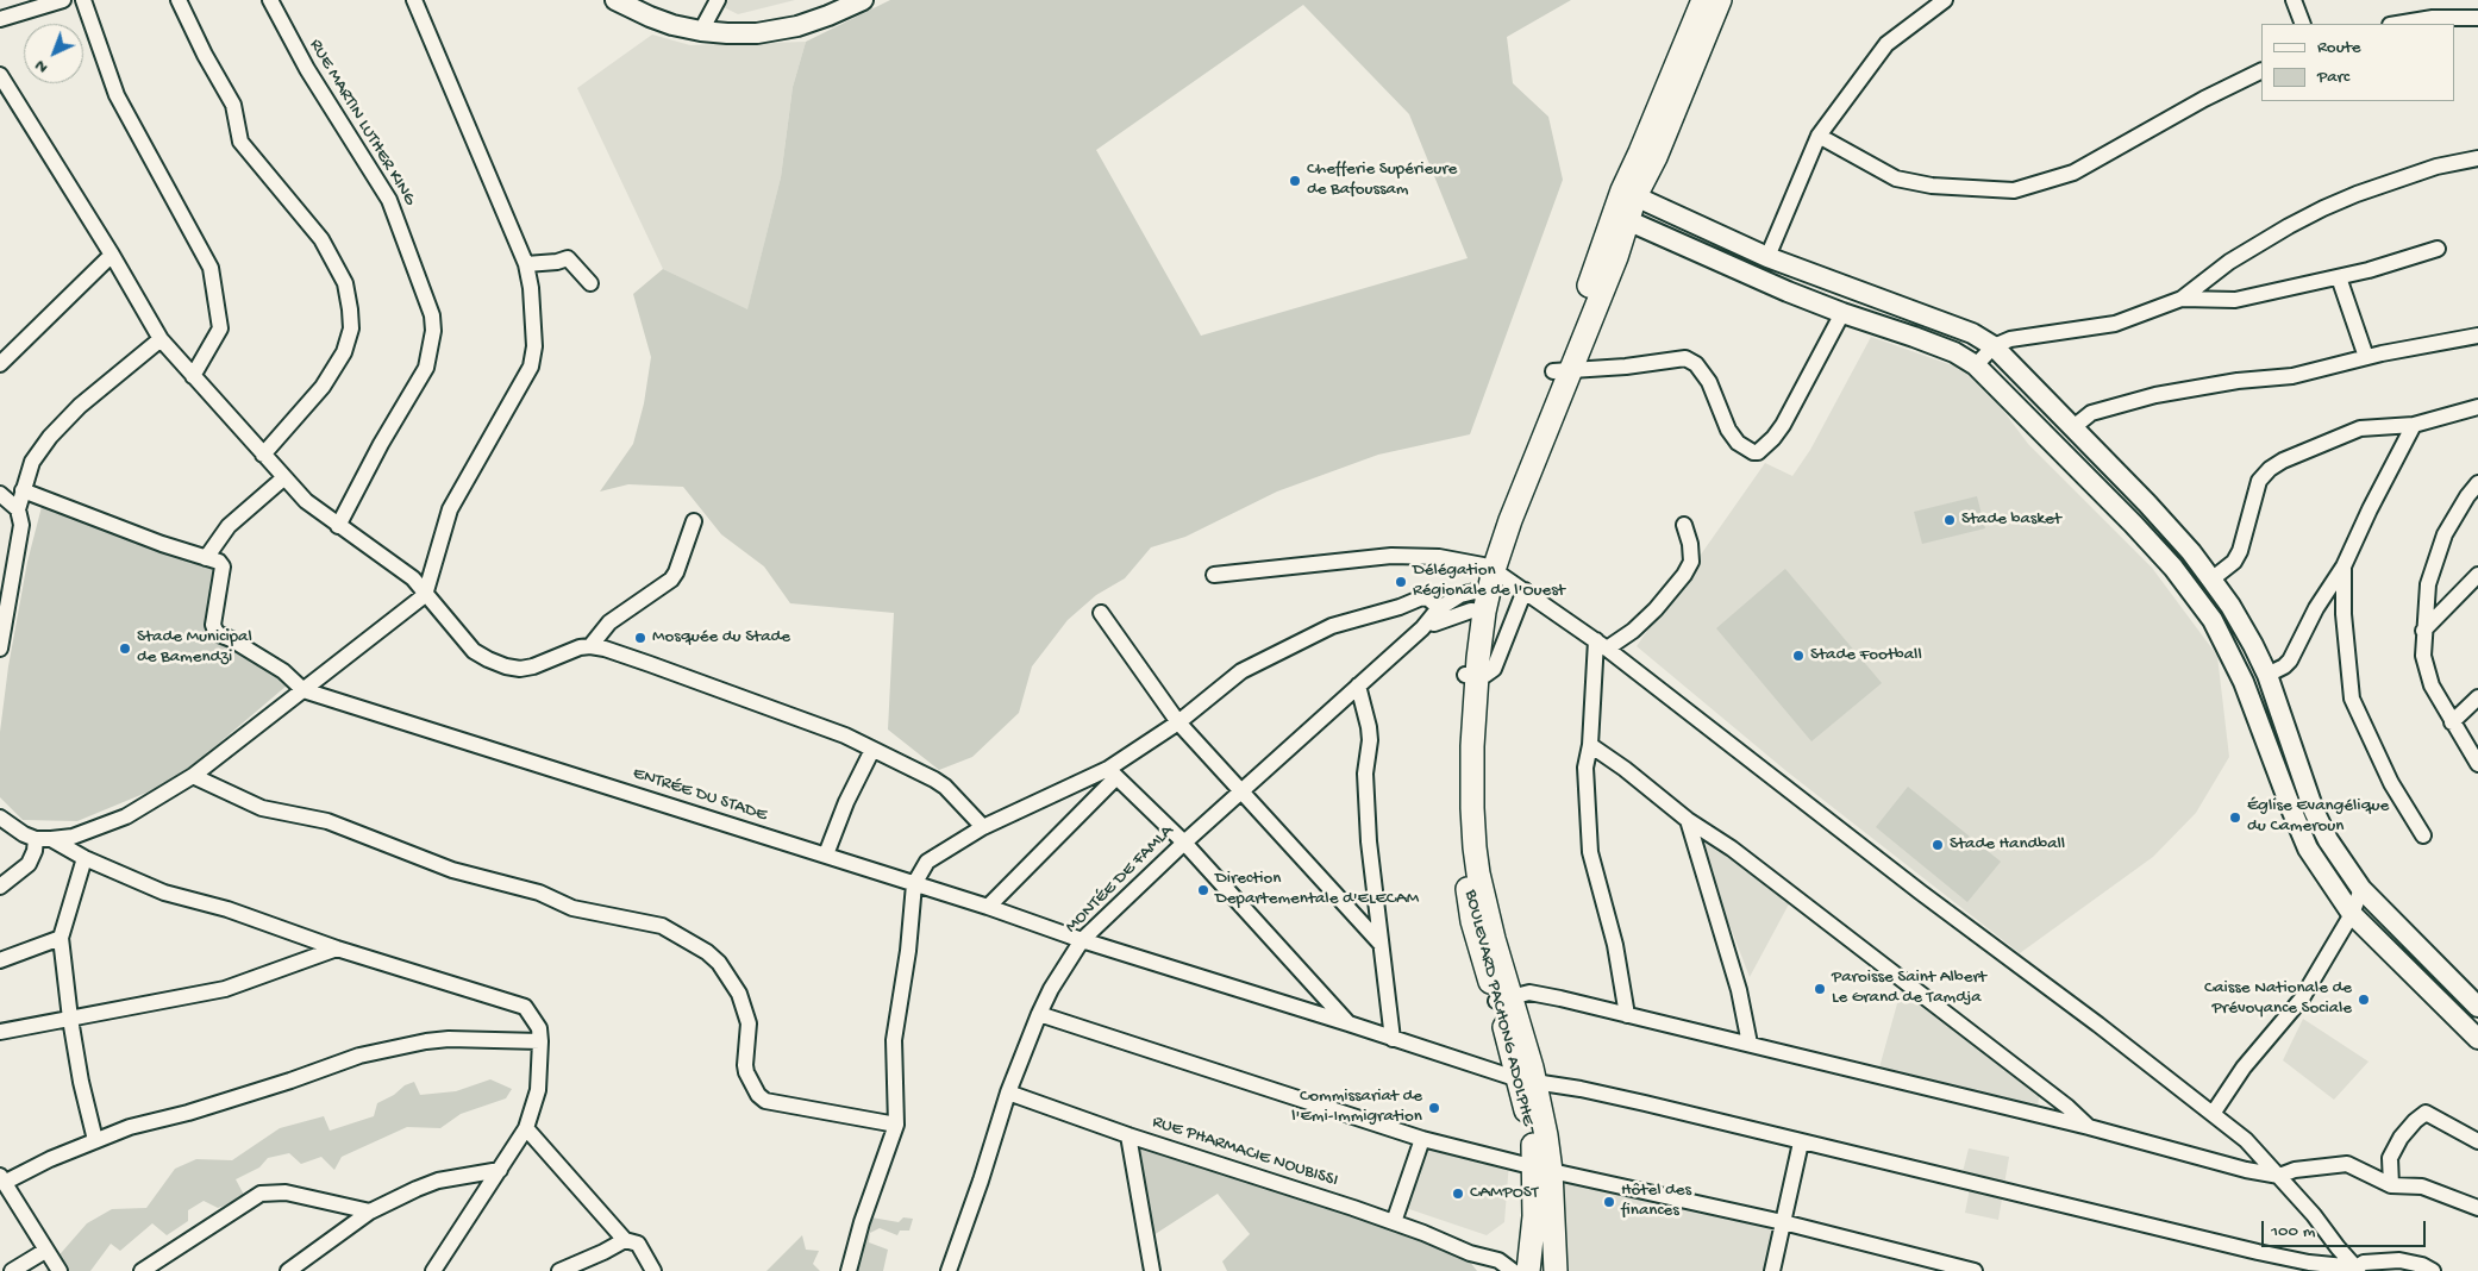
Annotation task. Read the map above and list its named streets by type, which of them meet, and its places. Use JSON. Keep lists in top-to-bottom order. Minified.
{"streets":{"highway":["BOULEVARD PACHONG ADOLPHE"],"street":["RUE MARTIN LUTHER KING","ENTRÉE DU STADE","MONTÉE DE FAMLA","RUE PHARMACIE NOUBISSI"]},"crossings":[["ENTRÉE DU STADE","MONTÉE DE FAMLA"],["ENTRÉE DU STADE","BOULEVARD PACHONG ADOLPHE"],["MONTÉE DE FAMLA","BOULEVARD PACHONG ADOLPHE"],["MONTÉE DE FAMLA","RUE PHARMACIE NOUBISSI"]],"places":["Chefferie Supérieure de Bafoussam","Stade basket","Délégation Régionale de l'Ouest","Mosquée du Stade","Stade Municipal de Bamendzi","Stade Football","Église Evangélique du Cameroun","Stade Handball","Direction Departementale d'ELECAM","Paroisse Saint Albert Le Grand de Tamdja","Caisse Nationale de Prévoyance Sociale","Commissariat de l'Emi-Immigration","CAMPOST","Hôtel des finances"],"legend":["Route","Parc"],"scale_bar":"100 m","north":"bottom left"}
